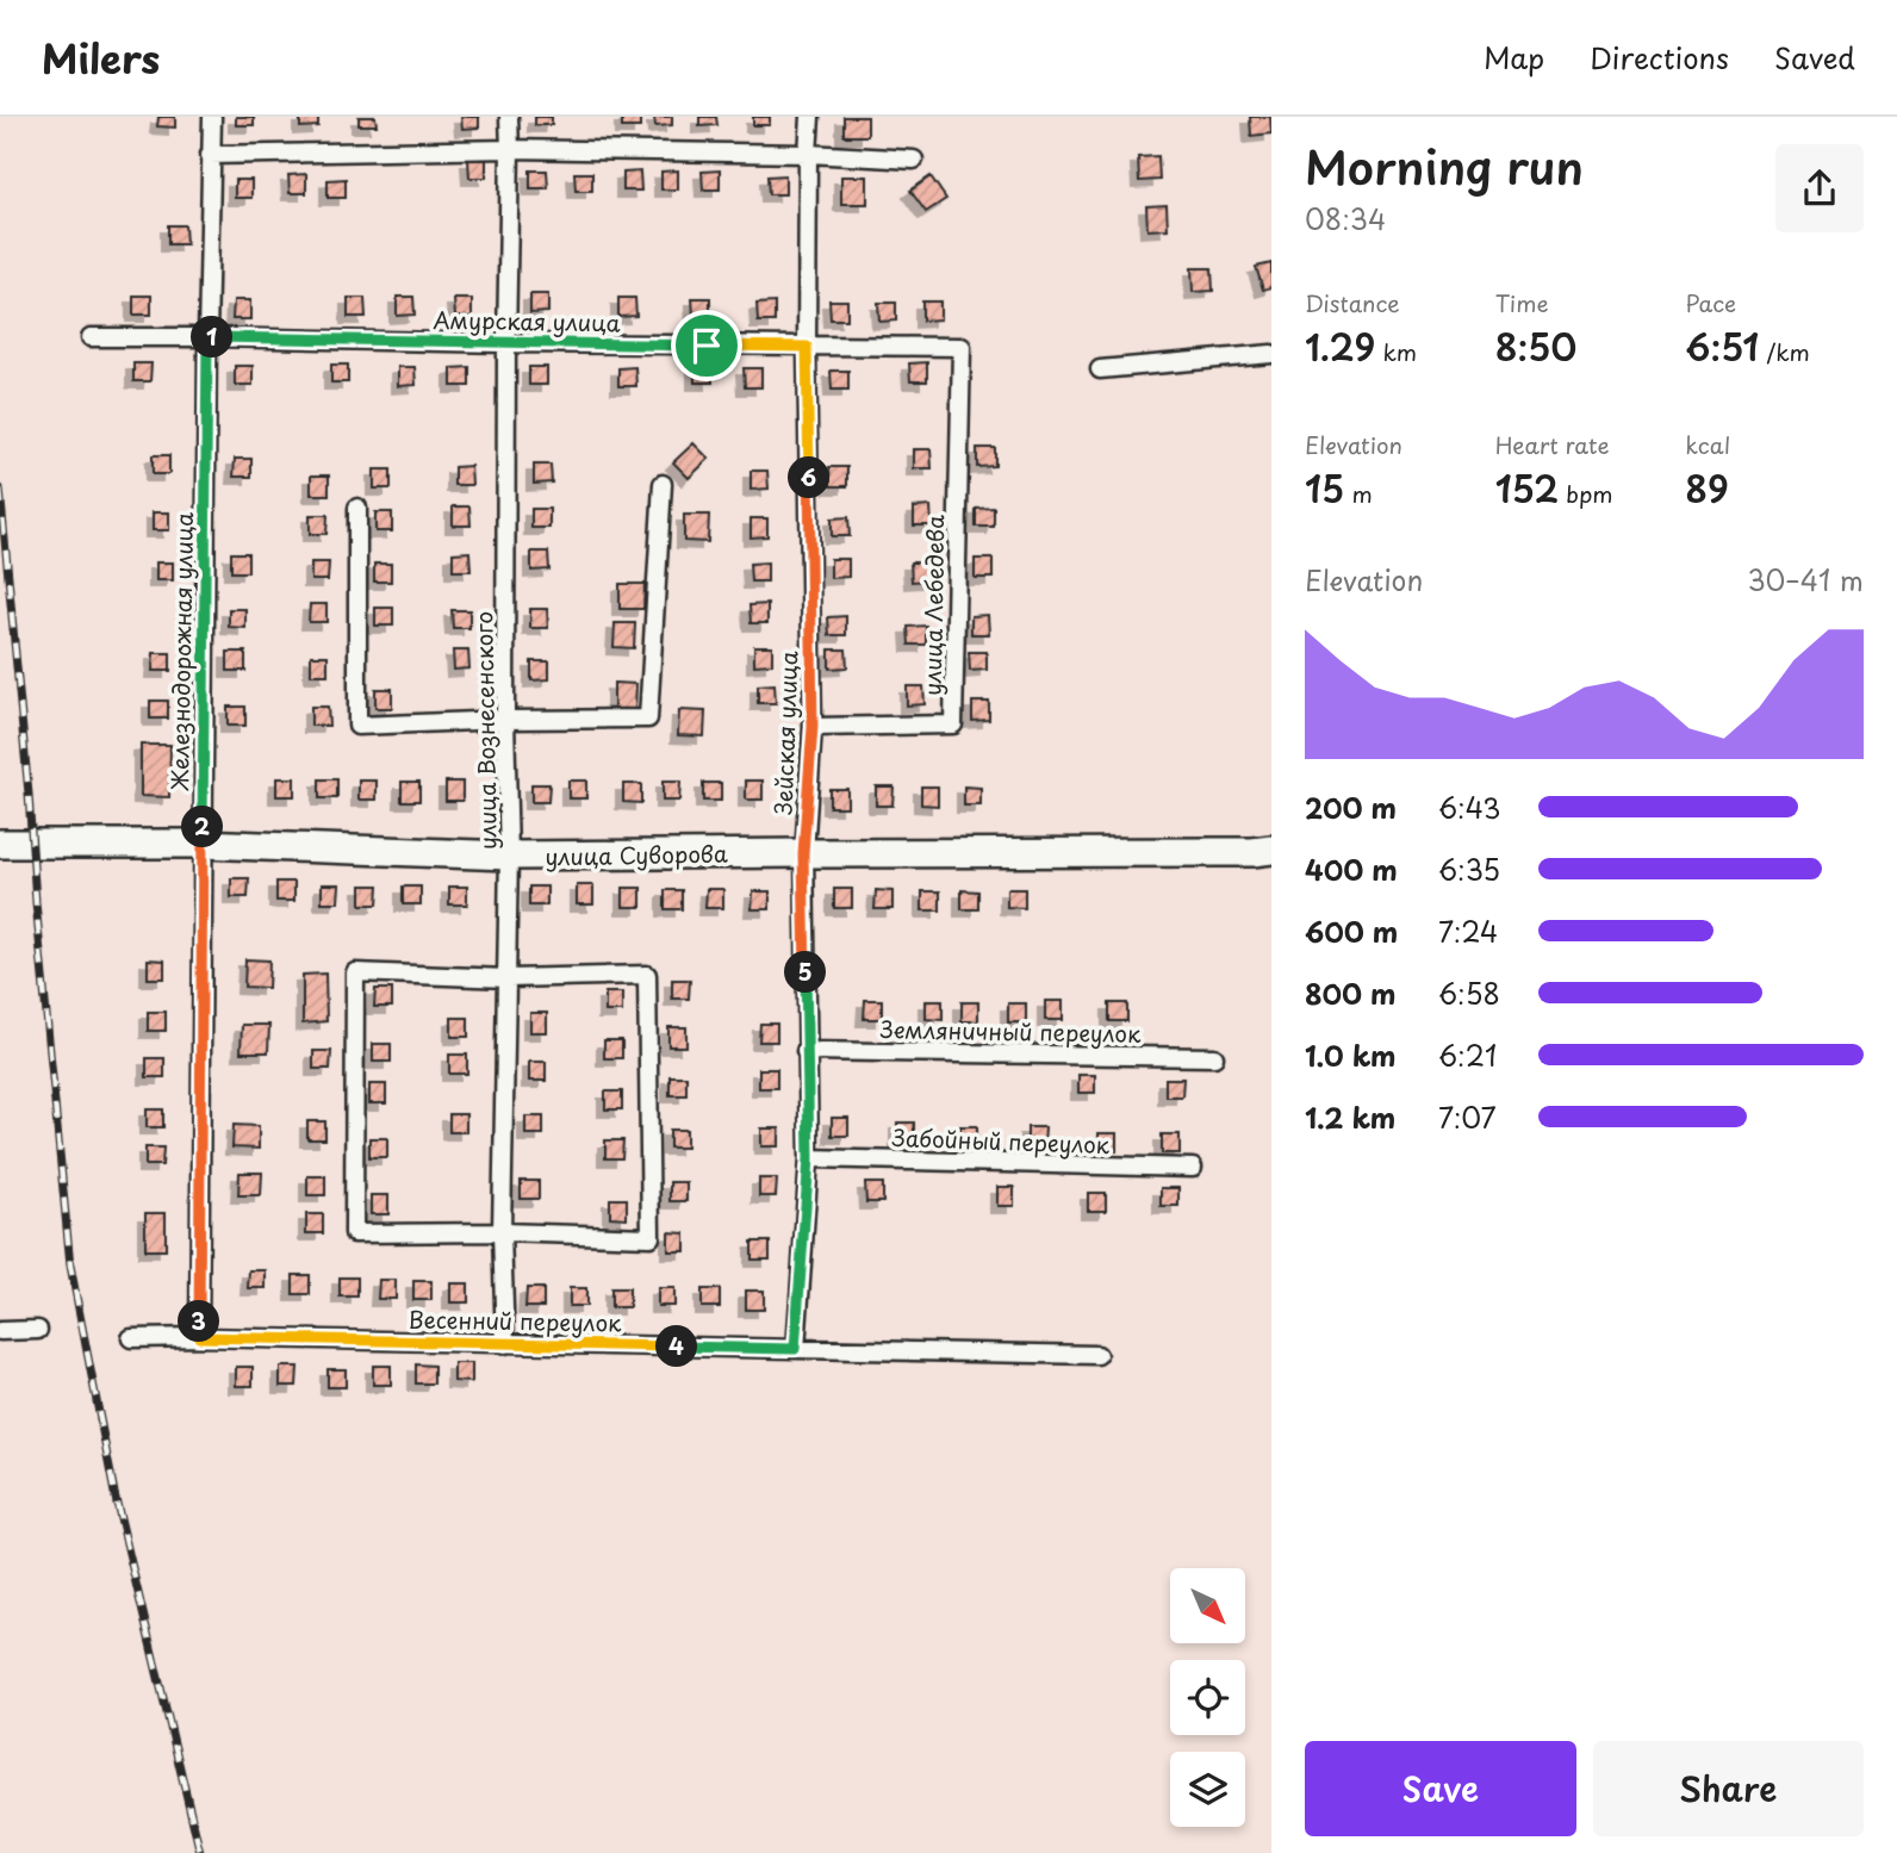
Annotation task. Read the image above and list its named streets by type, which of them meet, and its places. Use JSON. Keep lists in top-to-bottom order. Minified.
{"streets":{"main road":["улица Суворова"],"street":["Амурская улица","улица Лебедева","Железнодорожная улица","улица Вознесенского","Зейская улица","Земляничный переулок","Забойный переулок","Весенний переулок"]},"crossings":[["Амурская улица","улица Лебедева"],["Амурская улица","Железнодорожная улица"],["Амурская улица","улица Вознесенского"],["Амурская улица","Зейская улица"],["улица Лебедева","Зейская улица"],["Железнодорожная улица","улица Суворова"],["Железнодорожная улица","Весенний переулок"],["улица Вознесенского","улица Суворова"],["улица Вознесенского","Весенний переулок"],["Зейская улица","улица Суворова"],["Зейская улица","Земляничный переулок"],["Зейская улица","Забойный переулок"],["Зейская улица","Весенний переулок"]],"north":"bottom right","page":{"header":"Milers","nav":["Map","Directions","Saved"],"heading":["Morning run","08:34"],"stats":[["Distance","1.29 km"],["Time","8:50"],["Pace","6:51 /km"],["Elevation","15 m"],["Heart rate","152 bpm"],["kcal","89"]],"pins":["1","6","2","5","3","4"],"chart":["Elevation","30–41 m"],"list":[{"name":"200 m","note":"6:43"},{"name":"400 m","note":"6:35"},{"name":"600 m","note":"7:24"},{"name":"800 m","note":"6:58"},{"name":"1.0 km","note":"6:21"},{"name":"1.2 km","note":"7:07"}],"buttons":["Save","Share"]}}
